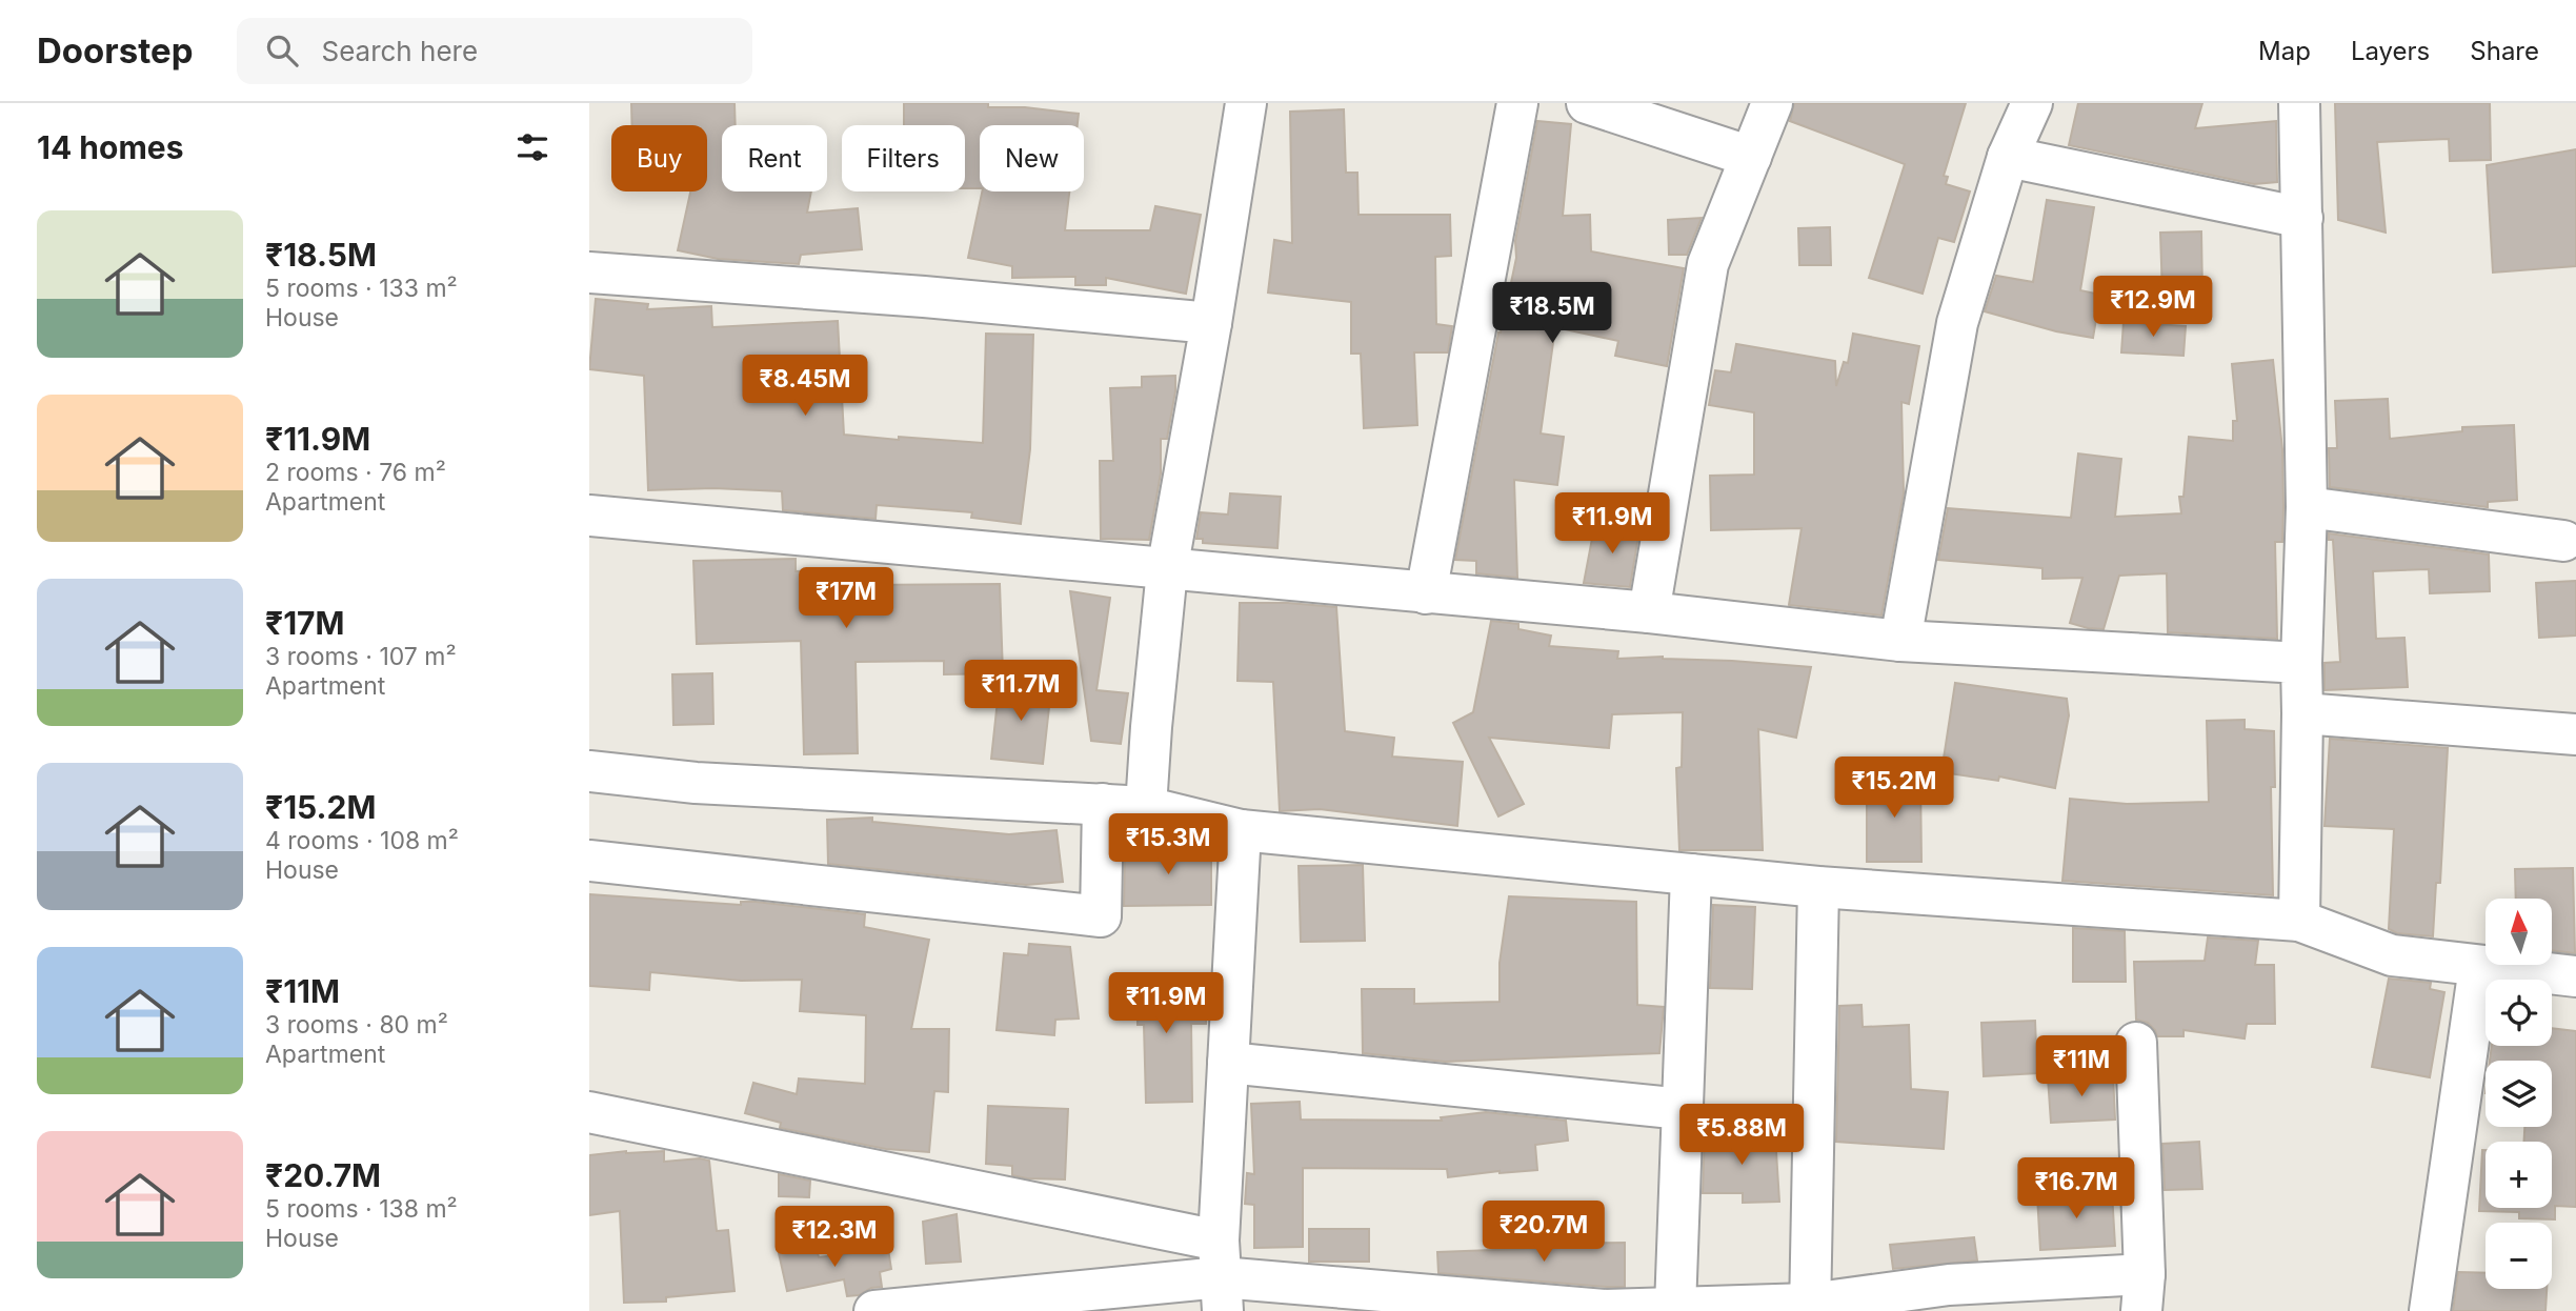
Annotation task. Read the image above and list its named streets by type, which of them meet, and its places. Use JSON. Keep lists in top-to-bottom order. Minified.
{"north":"top","page":{"header":"Doorstep","search":"Search here","nav":["Map","Layers","Share"],"heading":"14 homes","chip":["Buy","Rent","Filters","New"],"list":[{"name":"₹18.5M","note":"5 rooms · 133 m² · House"},{"name":"₹11.9M","note":"2 rooms · 76 m² · Apartment"},{"name":"₹17M","note":"3 rooms · 107 m² · Apartment"},{"name":"₹15.2M","note":"4 rooms · 108 m² · House"},{"name":"₹11M","note":"3 rooms · 80 m² · Apartment"},{"name":"₹20.7M","note":"5 rooms · 138 m² · House"}],"price":["₹12.9M","₹18.5M","₹8.45M","₹11.9M","₹17M","₹11.7M","₹15.2M","₹15.3M","₹11.9M","₹11M","₹5.88M","₹16.7M","₹20.7M","₹12.3M"],"map_buttons":["+","−"]}}
